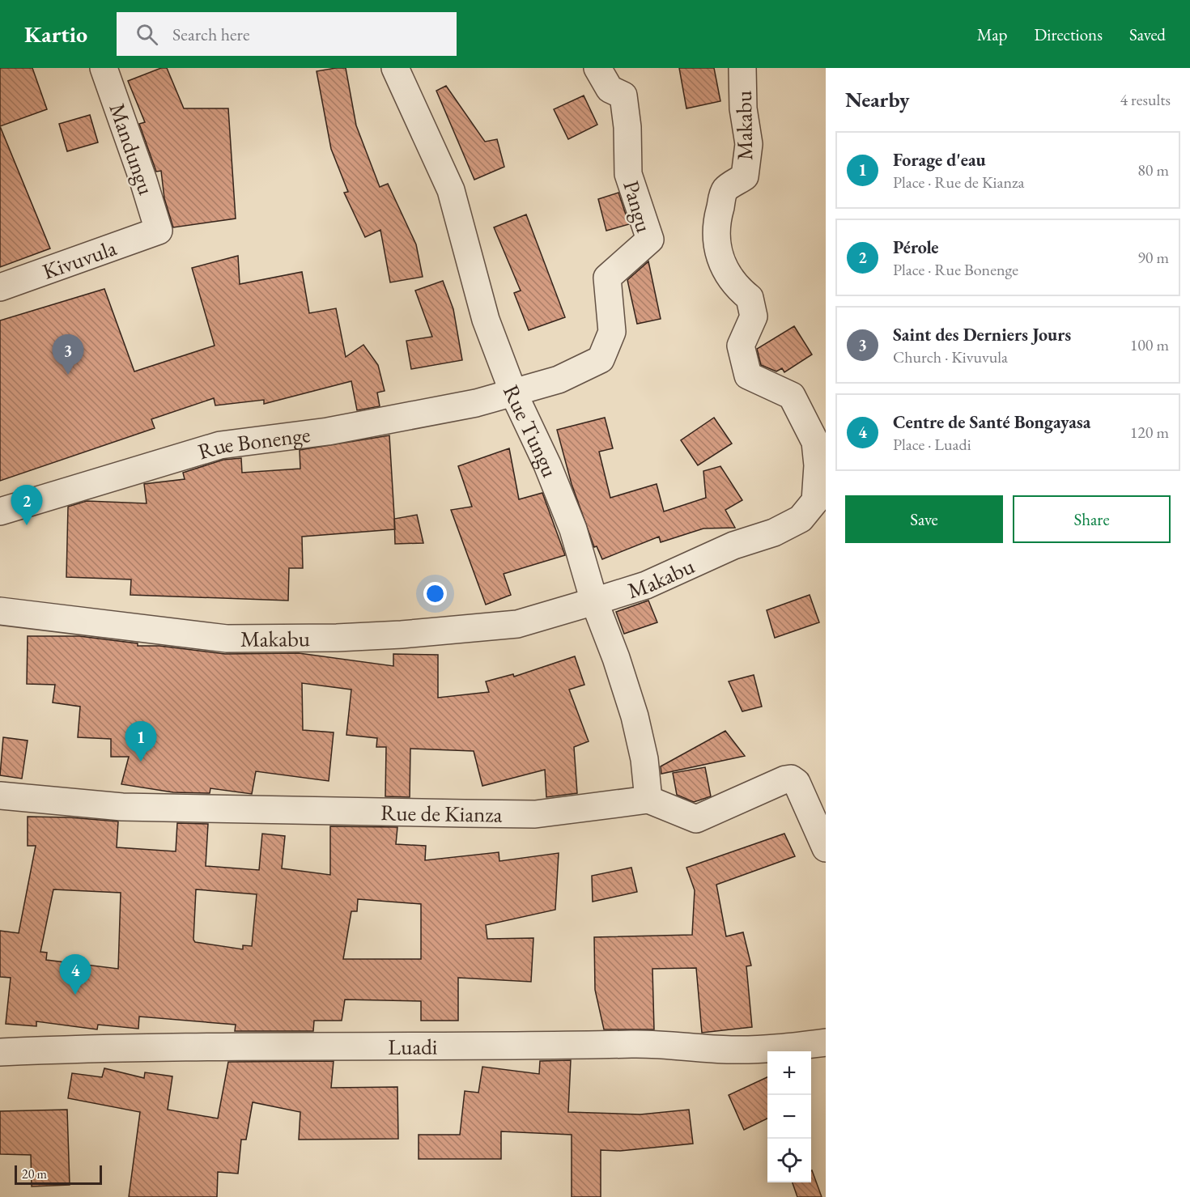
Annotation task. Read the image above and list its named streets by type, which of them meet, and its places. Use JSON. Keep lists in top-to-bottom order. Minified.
{"streets":{"street":["Makabu","Mandungu","Pangu","Kivuvula","Rue Tungu","Rue Bonenge","Rue de Kianza","Luadi"]},"crossings":[["Makabu","Rue Tungu"],["Mandungu","Kivuvula"],["Pangu","Rue Tungu"],["Pangu","Rue Bonenge"],["Rue Tungu","Rue Bonenge"],["Rue Tungu","Rue de Kianza"]],"scale_bar":"20 m","page":{"header":"Kartio","search":"Search here","nav":["Map","Directions","Saved"],"heading":["Nearby","4 results"],"list":[{"mark":"1","name":"Forage d'eau","note":"Place · Rue de Kianza","value":"80 m"},{"mark":"2","name":"Pérole","note":"Place · Rue Bonenge","value":"90 m"},{"mark":"3","name":"Saint des Derniers Jours","note":"Church · Kivuvula","value":"100 m"},{"mark":"4","name":"Centre de Santé Bongayasa","note":"Place · Luadi","value":"120 m"}],"pins":["3","2","1","4"],"buttons":["Save","Share"],"map_buttons":["+","−"],"scale":"20 m"}}
